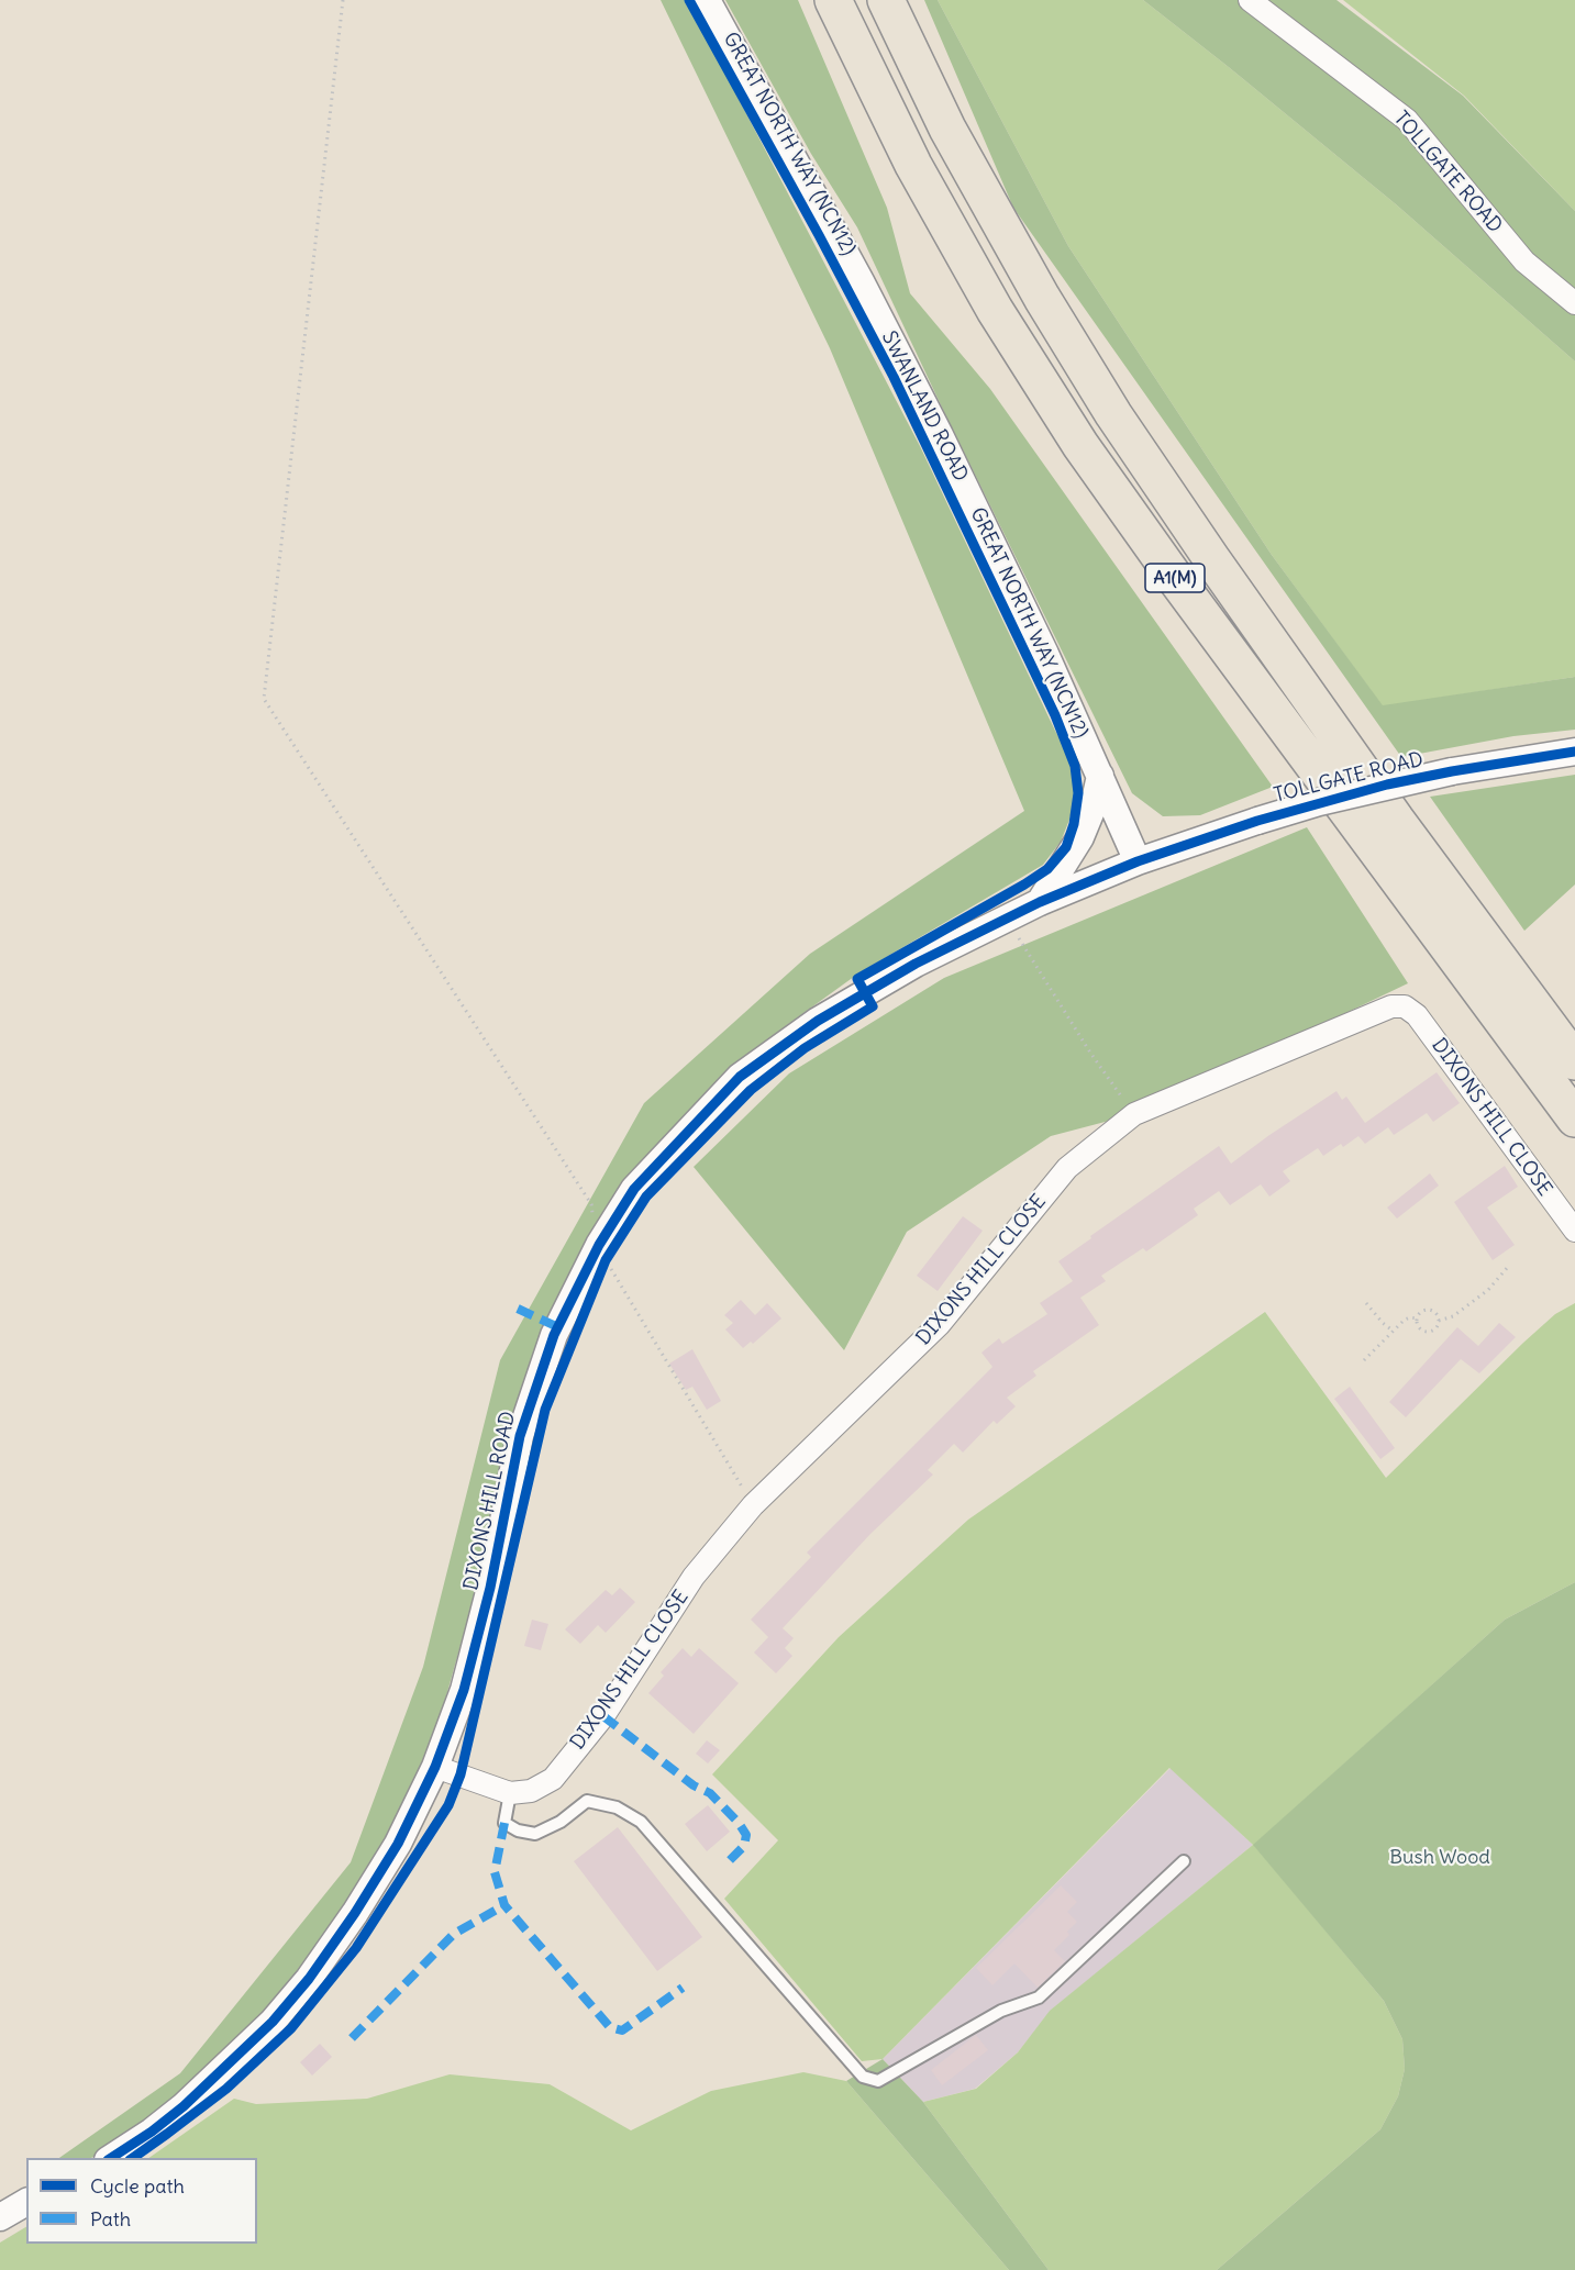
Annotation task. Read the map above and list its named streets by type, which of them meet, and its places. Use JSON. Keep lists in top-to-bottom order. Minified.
{"streets":{"highway":["A1(M)"],"street":["TOLLGATE ROAD","SWANLAND ROAD","DIXONS HILL CLOSE","DIXONS HILL ROAD"],"cycle path":["GREAT NORTH WAY (NCN12)"]},"crossings":[["TOLLGATE ROAD","SWANLAND ROAD"],["TOLLGATE ROAD","DIXONS HILL ROAD"],["SWANLAND ROAD","DIXONS HILL ROAD"]],"parks":["Bush Wood"],"legend":["Cycle path","Path"]}
